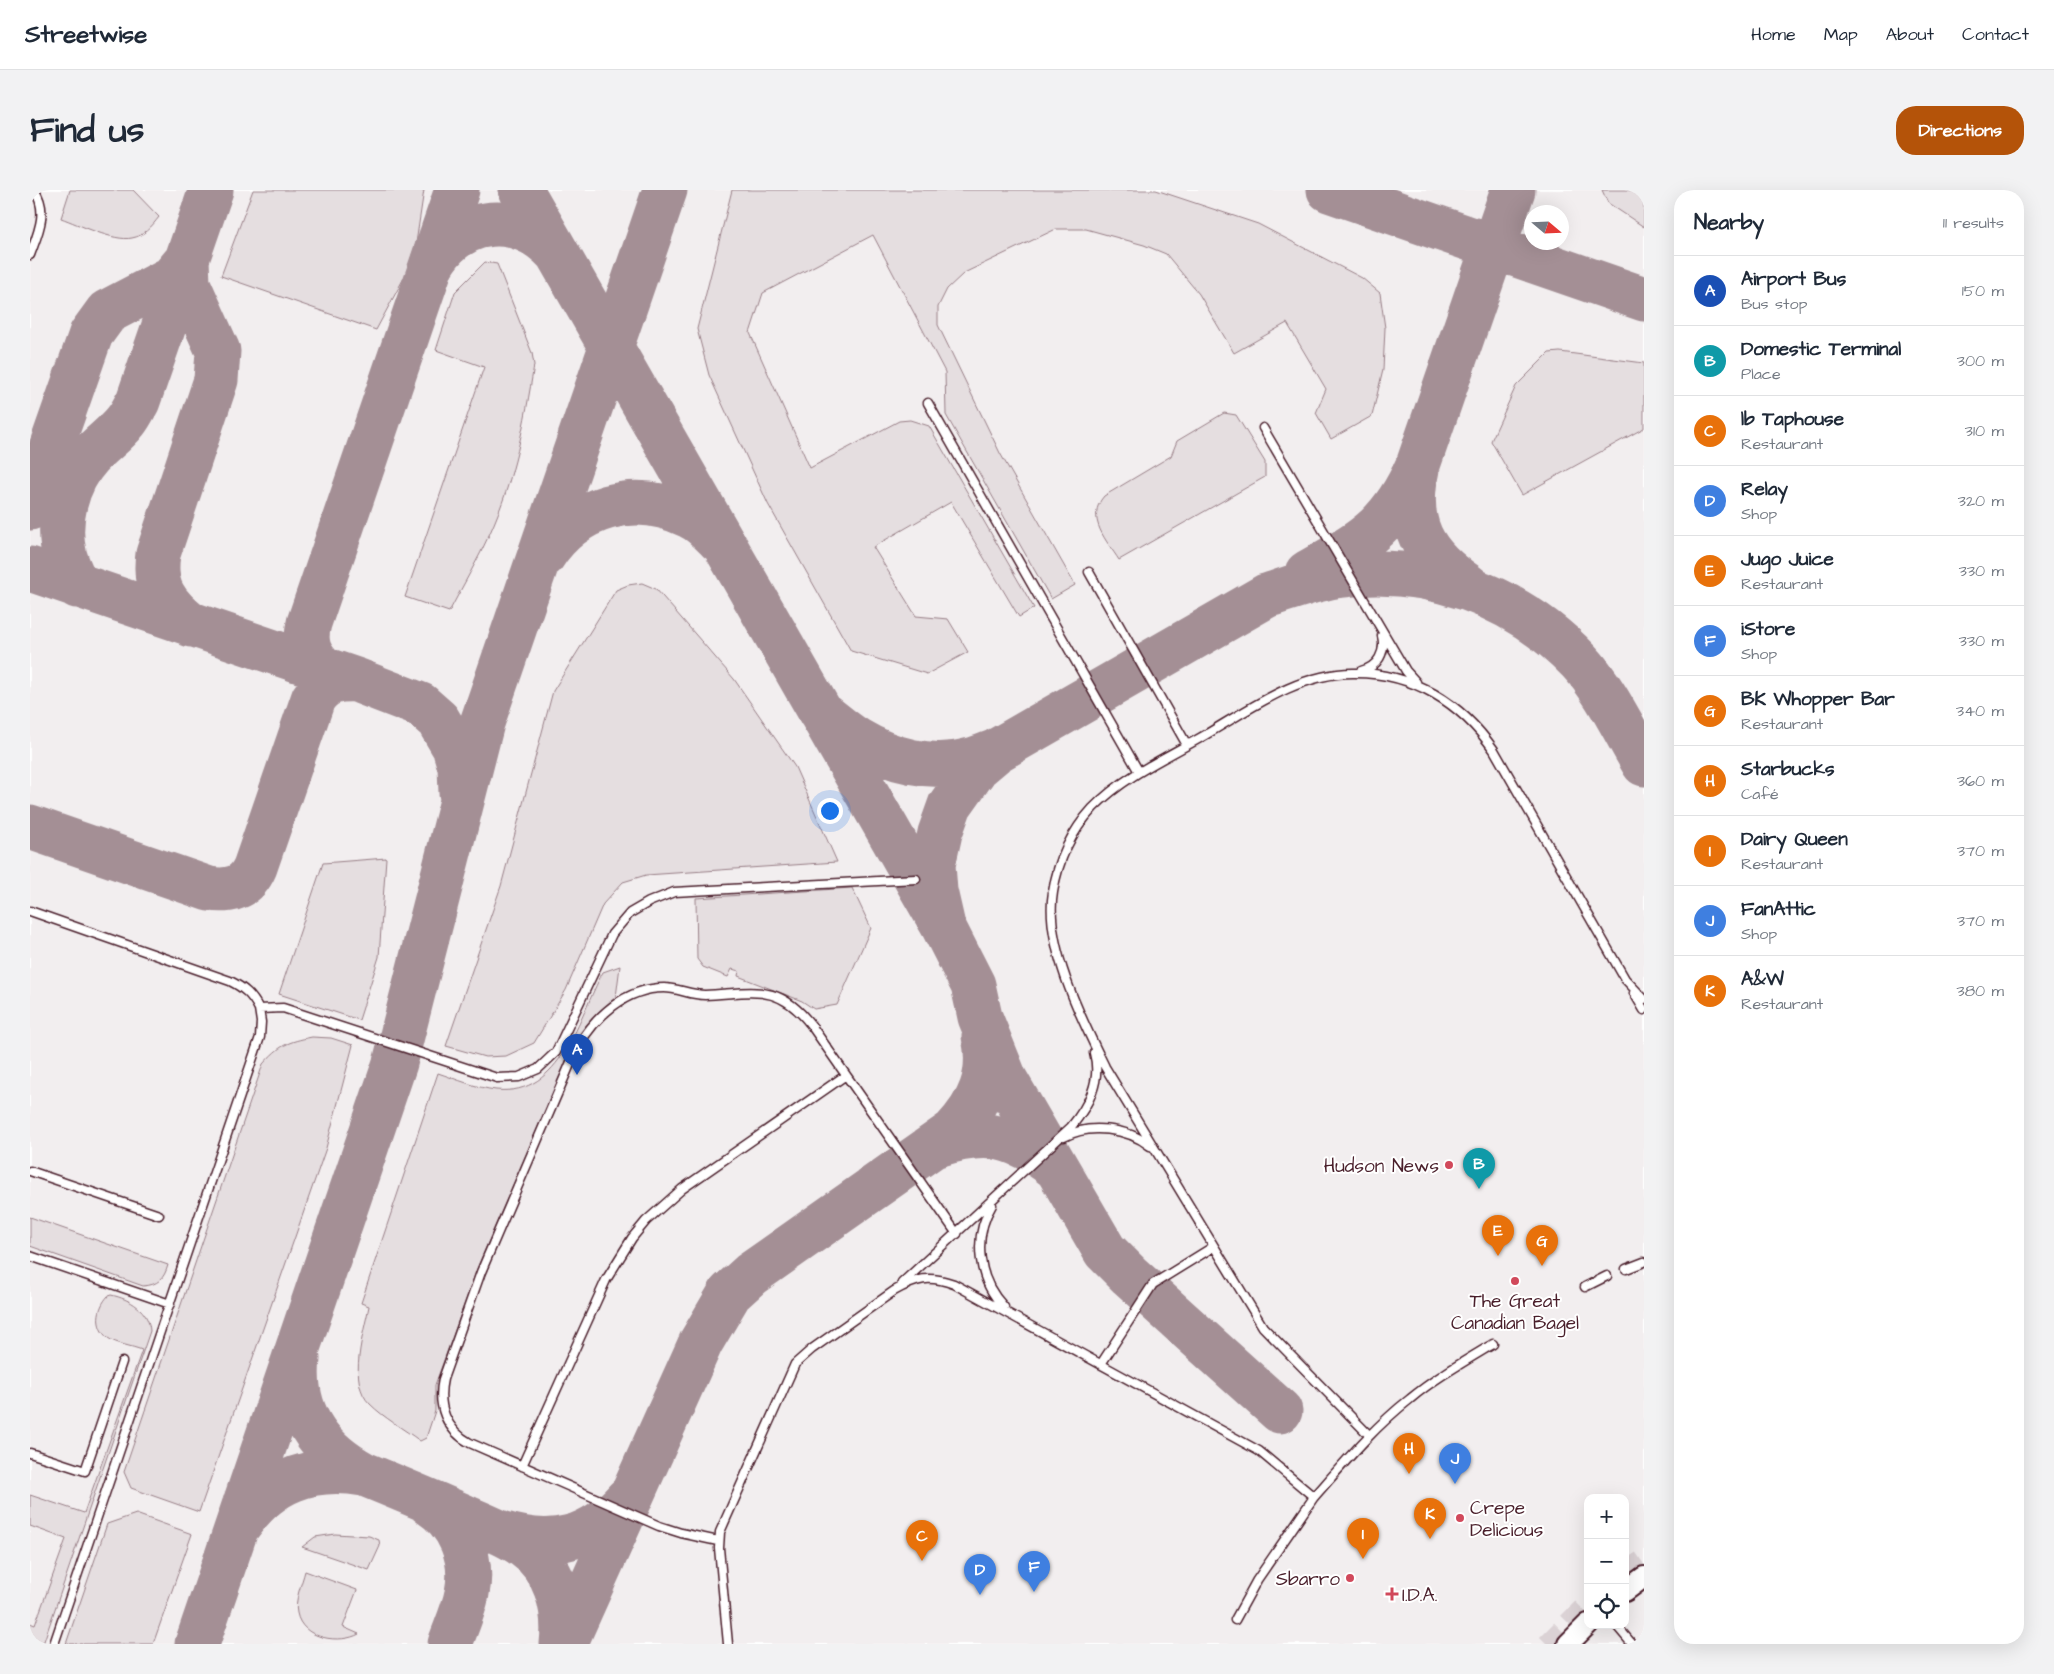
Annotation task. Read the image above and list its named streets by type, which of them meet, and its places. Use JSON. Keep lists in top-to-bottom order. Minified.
{"places":{"other":["Hudson News","The Great Canadian Bagel","Crepe Delicious","Sbarro"],"health":["I.D.A."]},"north":"right","page":{"header":"Streetwise","nav":["Home","Map","About","Contact"],"title":"Find us","buttons":"Directions","heading":["Nearby","11 results"],"list":[{"mark":"A","name":"Airport Bus","note":"Bus stop","value":"150 m"},{"mark":"B","name":"Domestic Terminal","note":"Place","value":"300 m"},{"mark":"C","name":"lb Taphouse","note":"Restaurant","value":"310 m"},{"mark":"D","name":"Relay","note":"Shop","value":"320 m"},{"mark":"E","name":"Jugo Juice","note":"Restaurant","value":"330 m"},{"mark":"F","name":"iStore","note":"Shop","value":"330 m"},{"mark":"G","name":"BK Whopper Bar","note":"Restaurant","value":"340 m"},{"mark":"H","name":"Starbucks","note":"Café","value":"360 m"},{"mark":"I","name":"Dairy Queen","note":"Restaurant","value":"370 m"},{"mark":"J","name":"FanAttic","note":"Shop","value":"370 m"},{"mark":"K","name":"A&W","note":"Restaurant","value":"380 m"}],"pins":["A","B","E","G","H","J","K","I","C","F","D"],"map_buttons":["+","−"]}}
